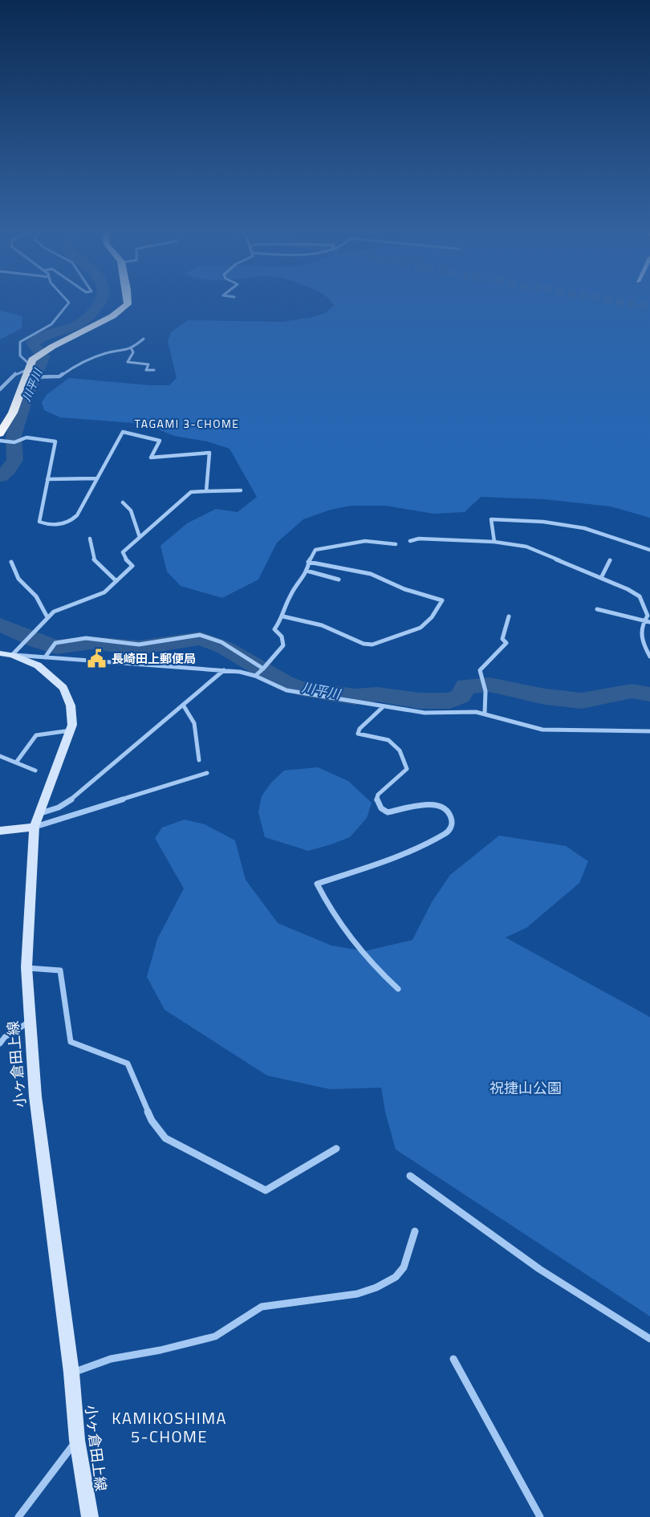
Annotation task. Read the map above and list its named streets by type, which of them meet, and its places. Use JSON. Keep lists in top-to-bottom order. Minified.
{"streets":{"main road":["小ヶ倉田上線"]},"districts":["TAGAMI 3-CHOME","KAMIKOSHIMA 5-CHOME"],"water":["川平川"],"parks":["祝捷山公園"],"places":{"public building":["長崎田上郵便局"]}}
